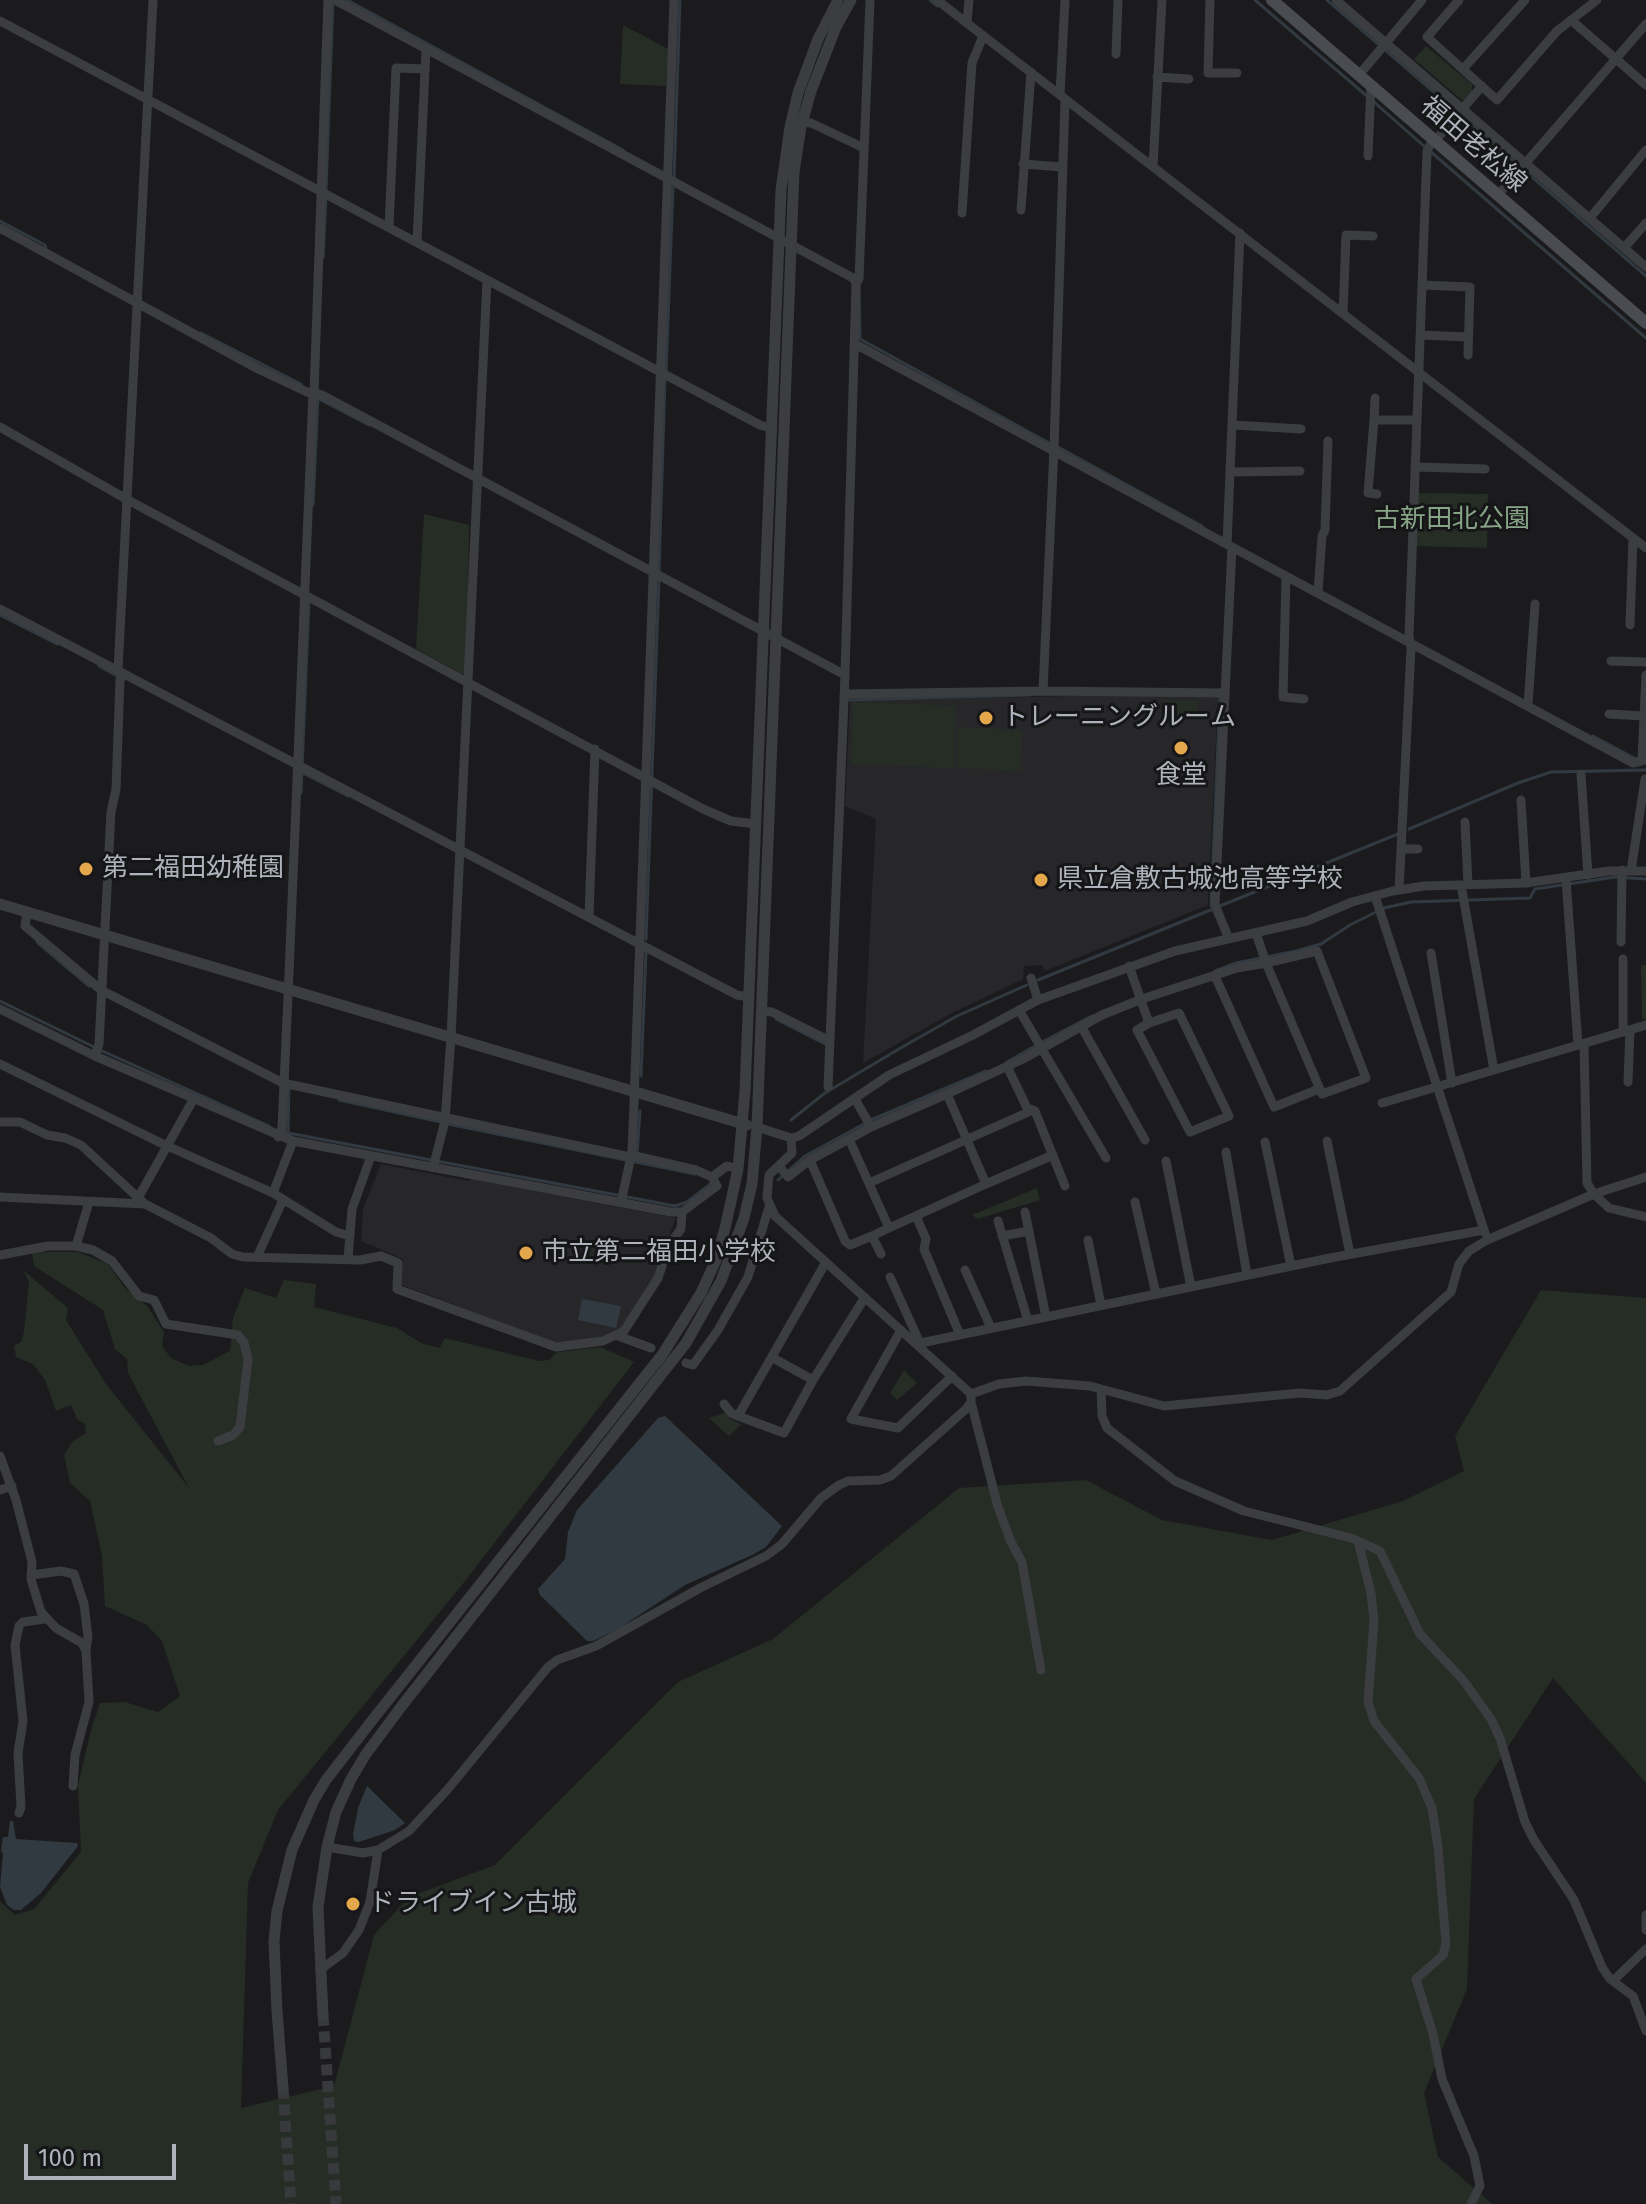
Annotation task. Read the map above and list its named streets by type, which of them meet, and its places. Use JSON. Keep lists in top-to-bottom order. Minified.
{"streets":{"main road":["福田老松線"]},"parks":["古新田北公園"],"places":["トレーニングルーム","食堂","第二福田幼稚園","県立倉敷古城池高等学校","市立第二福田小学校","ドライブイン古城"],"scale_bar":"100 m"}
